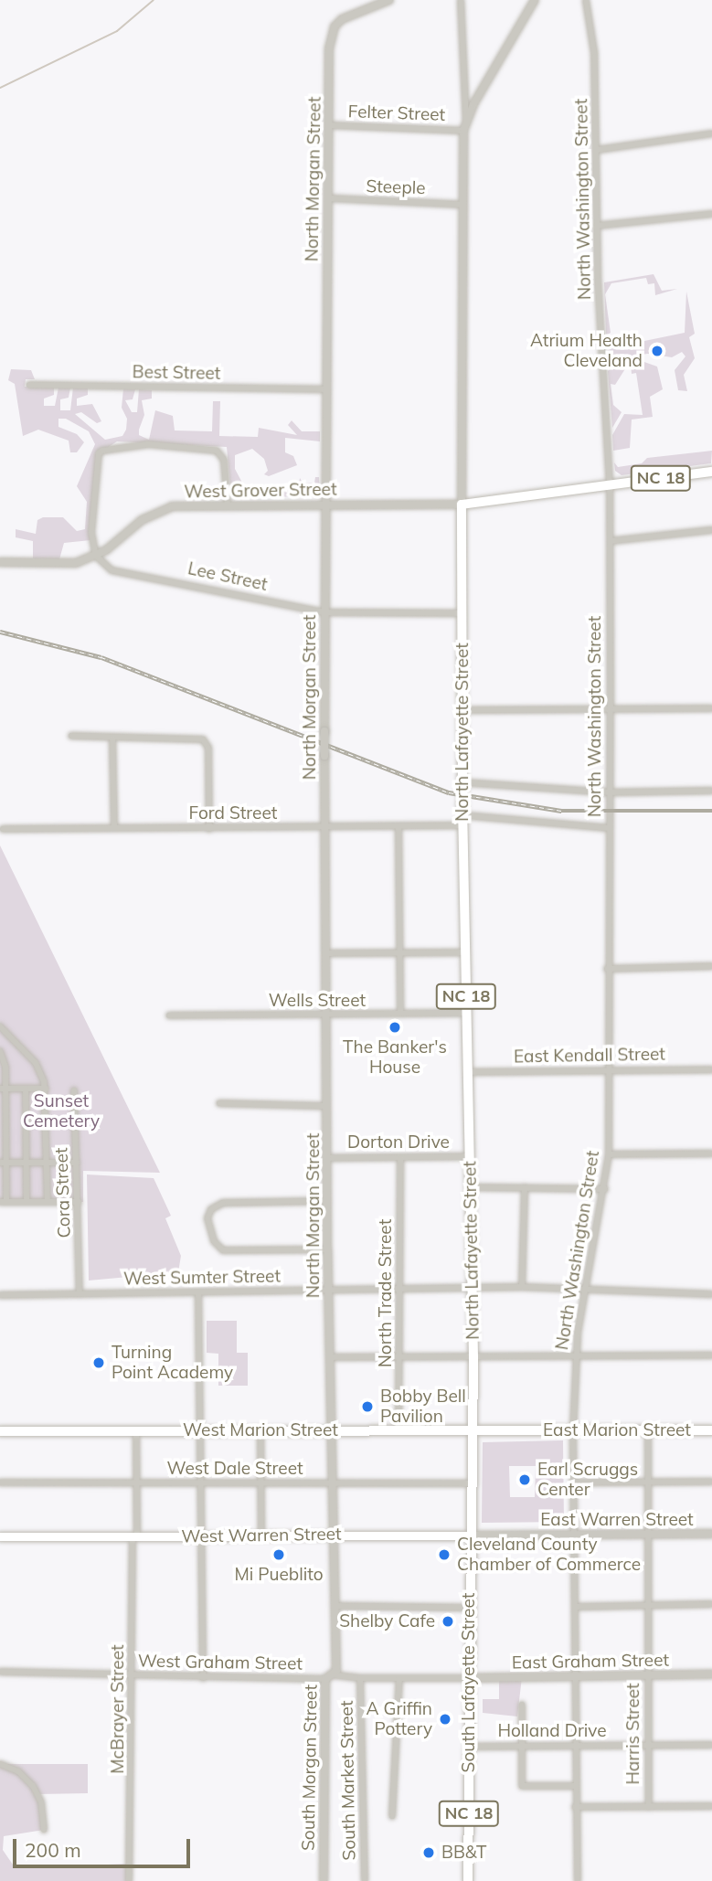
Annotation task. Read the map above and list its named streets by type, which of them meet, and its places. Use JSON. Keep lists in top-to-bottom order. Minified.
{"streets":{"main road":["NC 18","North Lafayette Street","West Marion Street","East Marion Street","West Warren Street","South Lafayette Street"],"street":["Felter Street","North Morgan Street","Steeple","North Washington Street","Best Street","West Grover Street","Lee Street","Ford Street","Wells Street","East Kendall Street","Dorton Drive","Cora Street","West Sumter Street","North Trade Street","West Dale Street","East Warren Street","East Graham Street","West Graham Street","McBrayer Street","Holland Drive","Harris Street","South Morgan Street","South Market Street"]},"crossings":[["Felter Street","North Morgan Street"],["Felter Street","North Lafayette Street"],["North Morgan Street","Steeple"],["North Morgan Street","Best Street"],["North Morgan Street","West Grover Street"],["North Morgan Street","Lee Street"],["North Morgan Street","Ford Street"],["North Morgan Street","Wells Street"],["North Morgan Street","Dorton Drive"],["North Morgan Street","West Sumter Street"],["North Morgan Street","West Marion Street"],["North Morgan Street","South Morgan Street"],["Steeple","North Lafayette Street"],["North Washington Street","NC 18"],["North Washington Street","Ford Street"],["North Washington Street","East Kendall Street"],["North Washington Street","West Sumter Street"],["North Washington Street","East Marion Street"],["North Washington Street","East Warren Street"],["North Washington Street","East Graham Street"],["North Washington Street","Holland Drive"],["NC 18","West Grover Street"],["NC 18","North Lafayette Street"],["West Grover Street","Lee Street"],["West Grover Street","North Lafayette Street"],["Lee Street","North Lafayette Street"],["North Lafayette Street","Ford Street"],["North Lafayette Street","Wells Street"],["North Lafayette Street","East Kendall Street"],["North Lafayette Street","Dorton Drive"],["North Lafayette Street","West Sumter Street"],["North Lafayette Street","West Marion Street"],["North Lafayette Street","West Dale Street"],["North Lafayette Street","South Lafayette Street"],["Dorton Drive","North Trade Street"],["Cora Street","West Sumter Street"],["West Sumter Street","North Trade Street"],["North Trade Street","West Marion Street"],["West Marion Street","East Marion Street"],["West Marion Street","McBrayer Street"],["West Marion Street","South Morgan Street"],["East Marion Street","Harris Street"],["West Dale Street","South Lafayette Street"],["West Dale Street","McBrayer Street"],["West Dale Street","South Morgan Street"],["East Warren Street","West Warren Street"],["East Warren Street","Harris Street"],["West Warren Street","South Lafayette Street"],["West Warren Street","McBrayer Street"],["West Warren Street","South Morgan Street"],["East Graham Street","West Graham Street"],["East Graham Street","South Lafayette Street"],["East Graham Street","Harris Street"],["West Graham Street","South Lafayette Street"],["West Graham Street","McBrayer Street"],["West Graham Street","South Morgan Street"],["West Graham Street","South Market Street"],["South Lafayette Street","Holland Drive"],["Holland Drive","Harris Street"]],"parks":["Sunset Cemetery"],"places":["Atrium Health Cleveland","The Banker's House","Turning Point Academy","Bobby Bell Pavilion","Earl Scruggs Center","Mi Pueblito","Cleveland County Chamber of Commerce","Shelby Cafe","A Griffin Pottery","BB&T"],"scale_bar":"200 m"}
